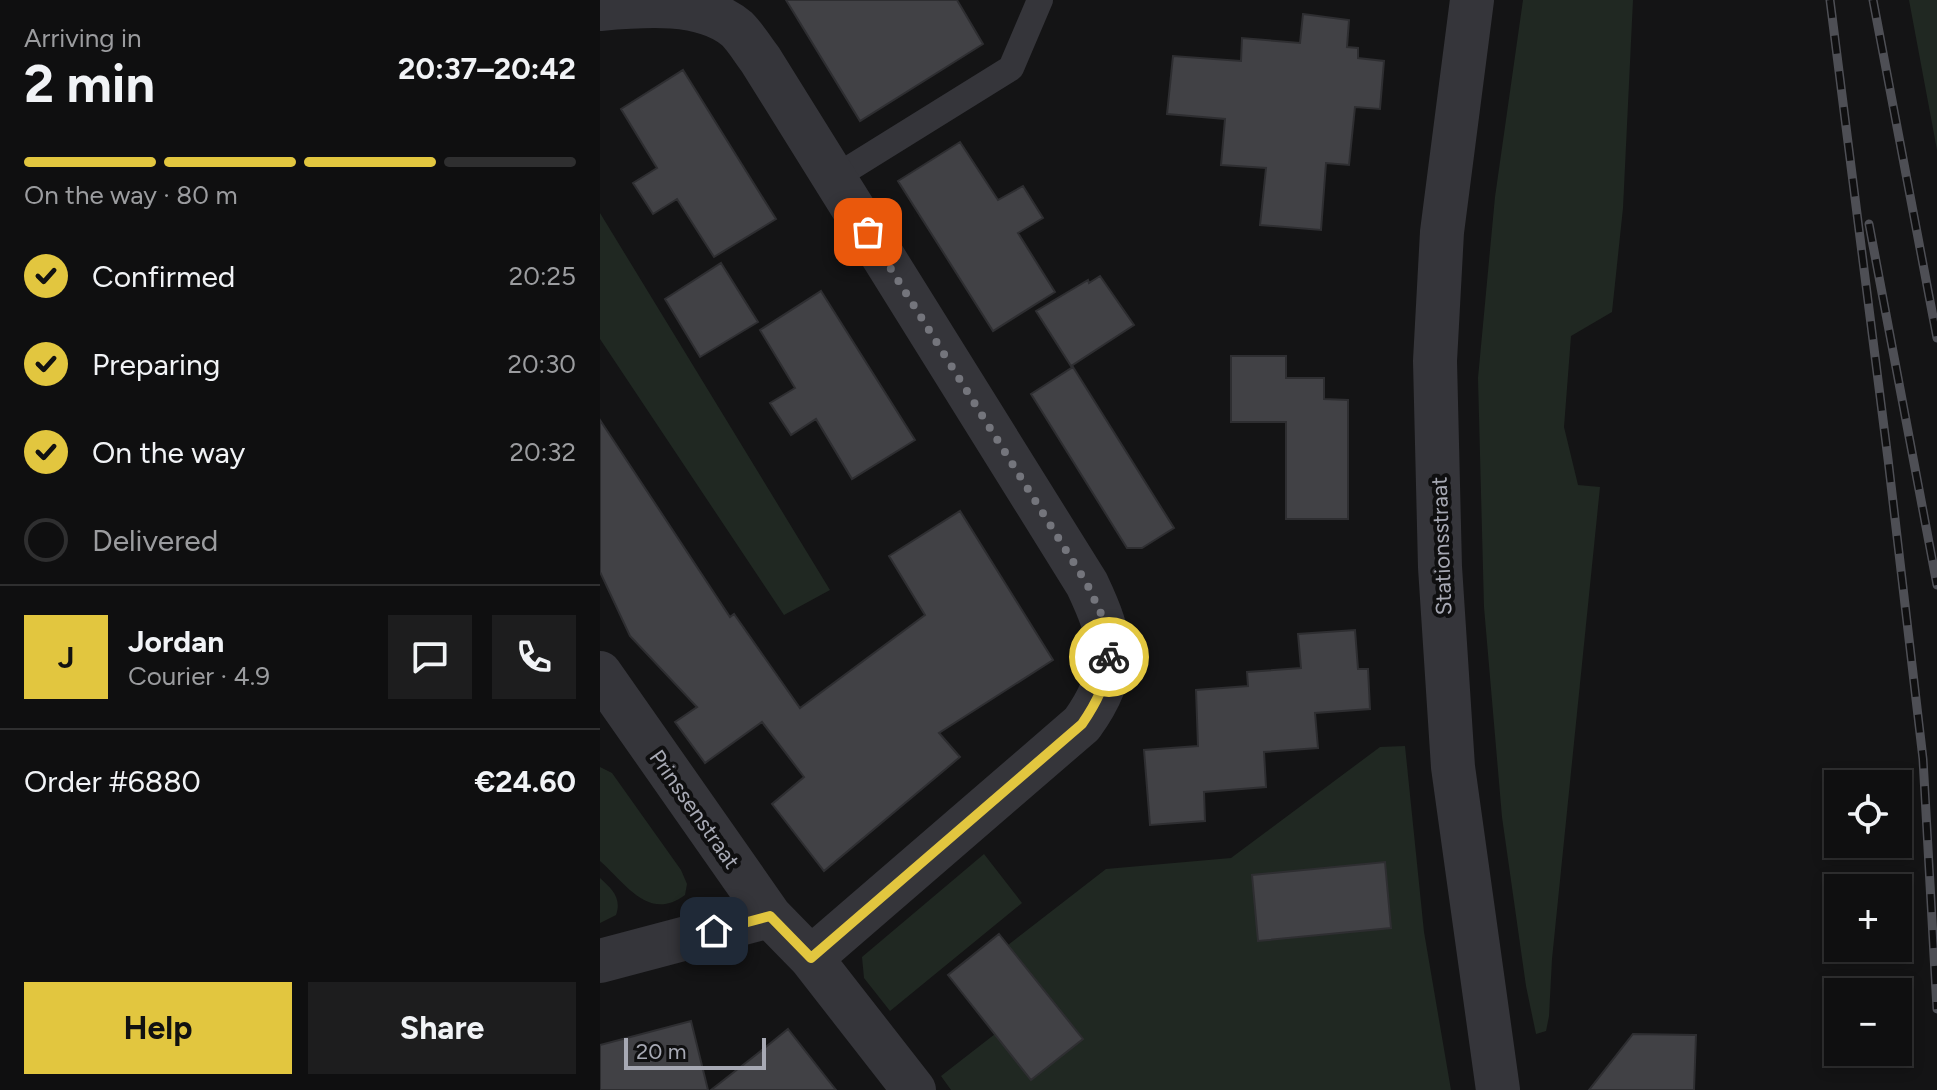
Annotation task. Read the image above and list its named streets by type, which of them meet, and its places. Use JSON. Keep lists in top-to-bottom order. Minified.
{"streets":{"street":["Stationsstraat","Prinssenstraat"]},"scale_bar":"20 m","page":{"heading":["2 min","Arriving in","20:37–20:42"],"panel":["Jordan","Courier · 4.9","Order #6880","€24.60"],"bar":"On the way · 80 m","list":[["Confirmed","20:25"],["Preparing","20:30"],["On the way","20:32"],"Delivered"],"round":"J","map_buttons":["+","−"],"buttons":["Help","Share"],"scale":"20 m"}}
